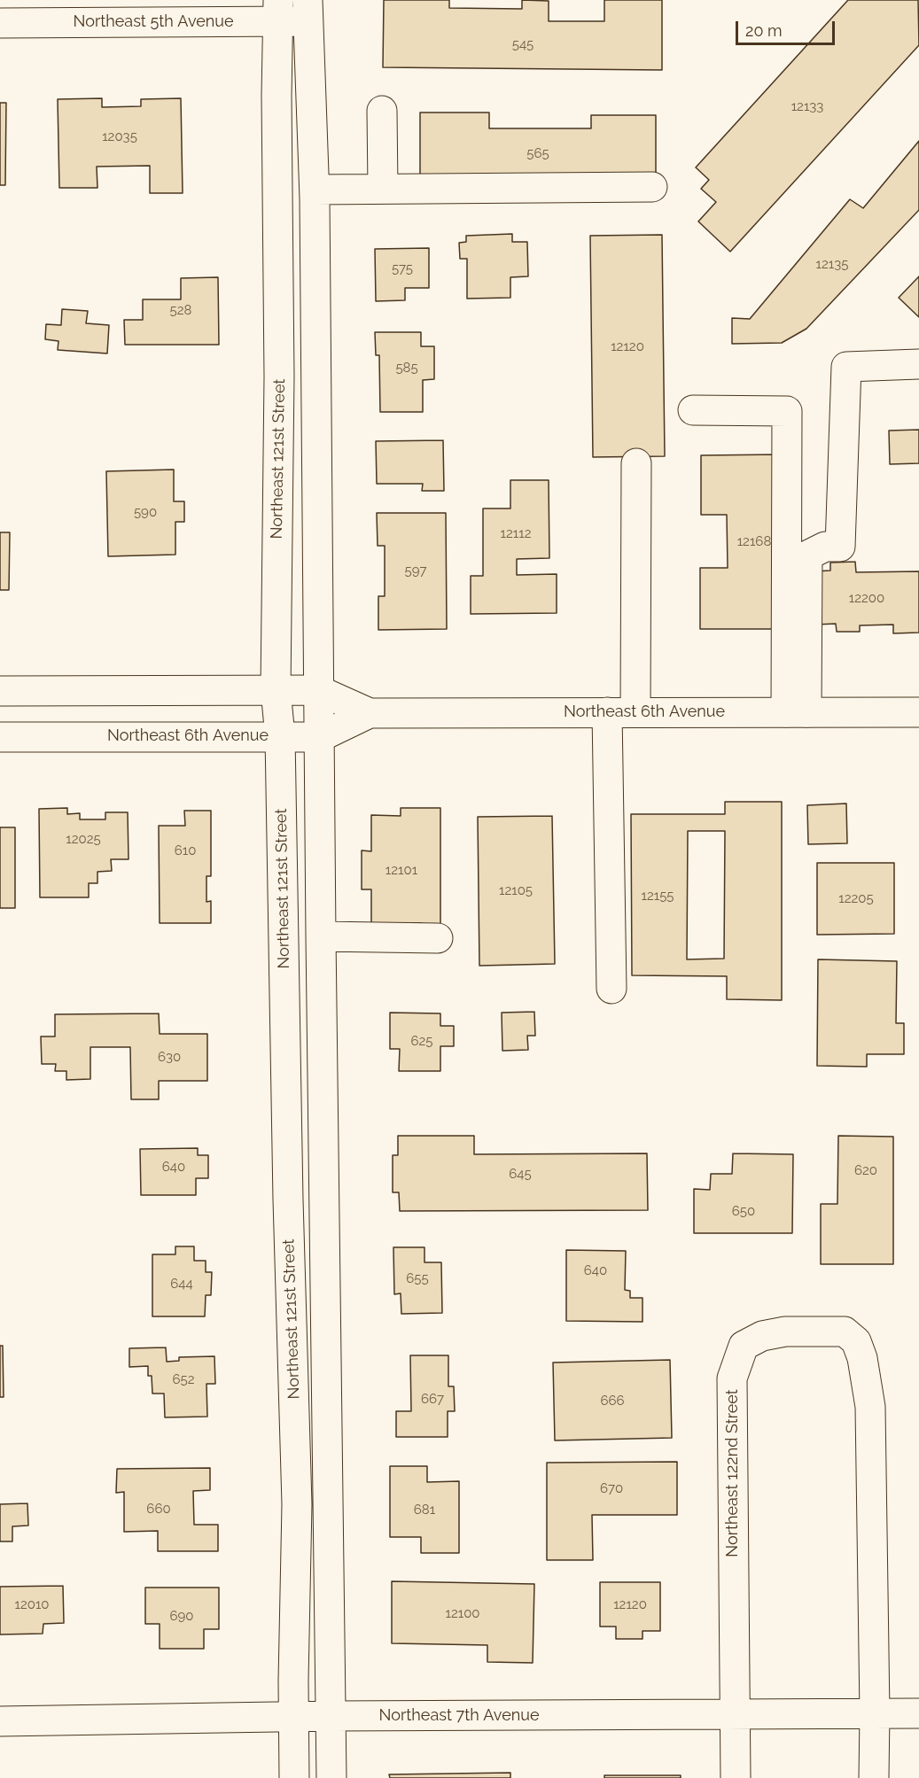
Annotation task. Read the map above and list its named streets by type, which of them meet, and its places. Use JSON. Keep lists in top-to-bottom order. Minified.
{"streets":{"street":["Northeast 5th Avenue","Northeast 121st Street","Northeast 6th Avenue","Northeast 122nd Street","Northeast 7th Avenue"]},"crossings":[["Northeast 5th Avenue","Northeast 121st Street"],["Northeast 121st Street","Northeast 6th Avenue"],["Northeast 121st Street","Northeast 7th Avenue"],["Northeast 122nd Street","Northeast 7th Avenue"]],"house_numbers":["545","12133","12035","565","12135","575","528","12120","585","590","12112","12168","597","12200","12025","610","12101","12105","12155","12205","625","630","640","620","645","650","640","655","644","652","667","666","670","660","681","12010","12120","12100","690"],"scale_bar":"20 m"}
